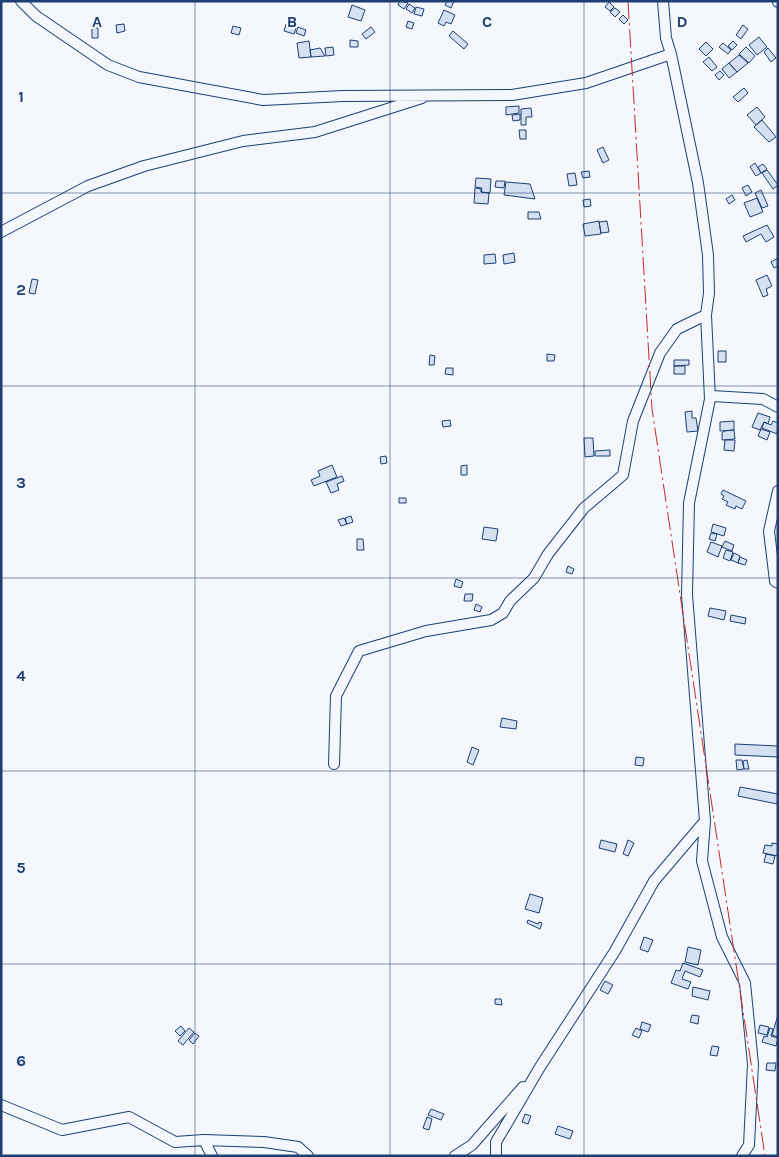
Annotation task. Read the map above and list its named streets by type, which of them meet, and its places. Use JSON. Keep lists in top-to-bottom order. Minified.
{"grid":{"columns":["A","B","C","D"],"rows":["1","2","3","4","5","6"]}}
